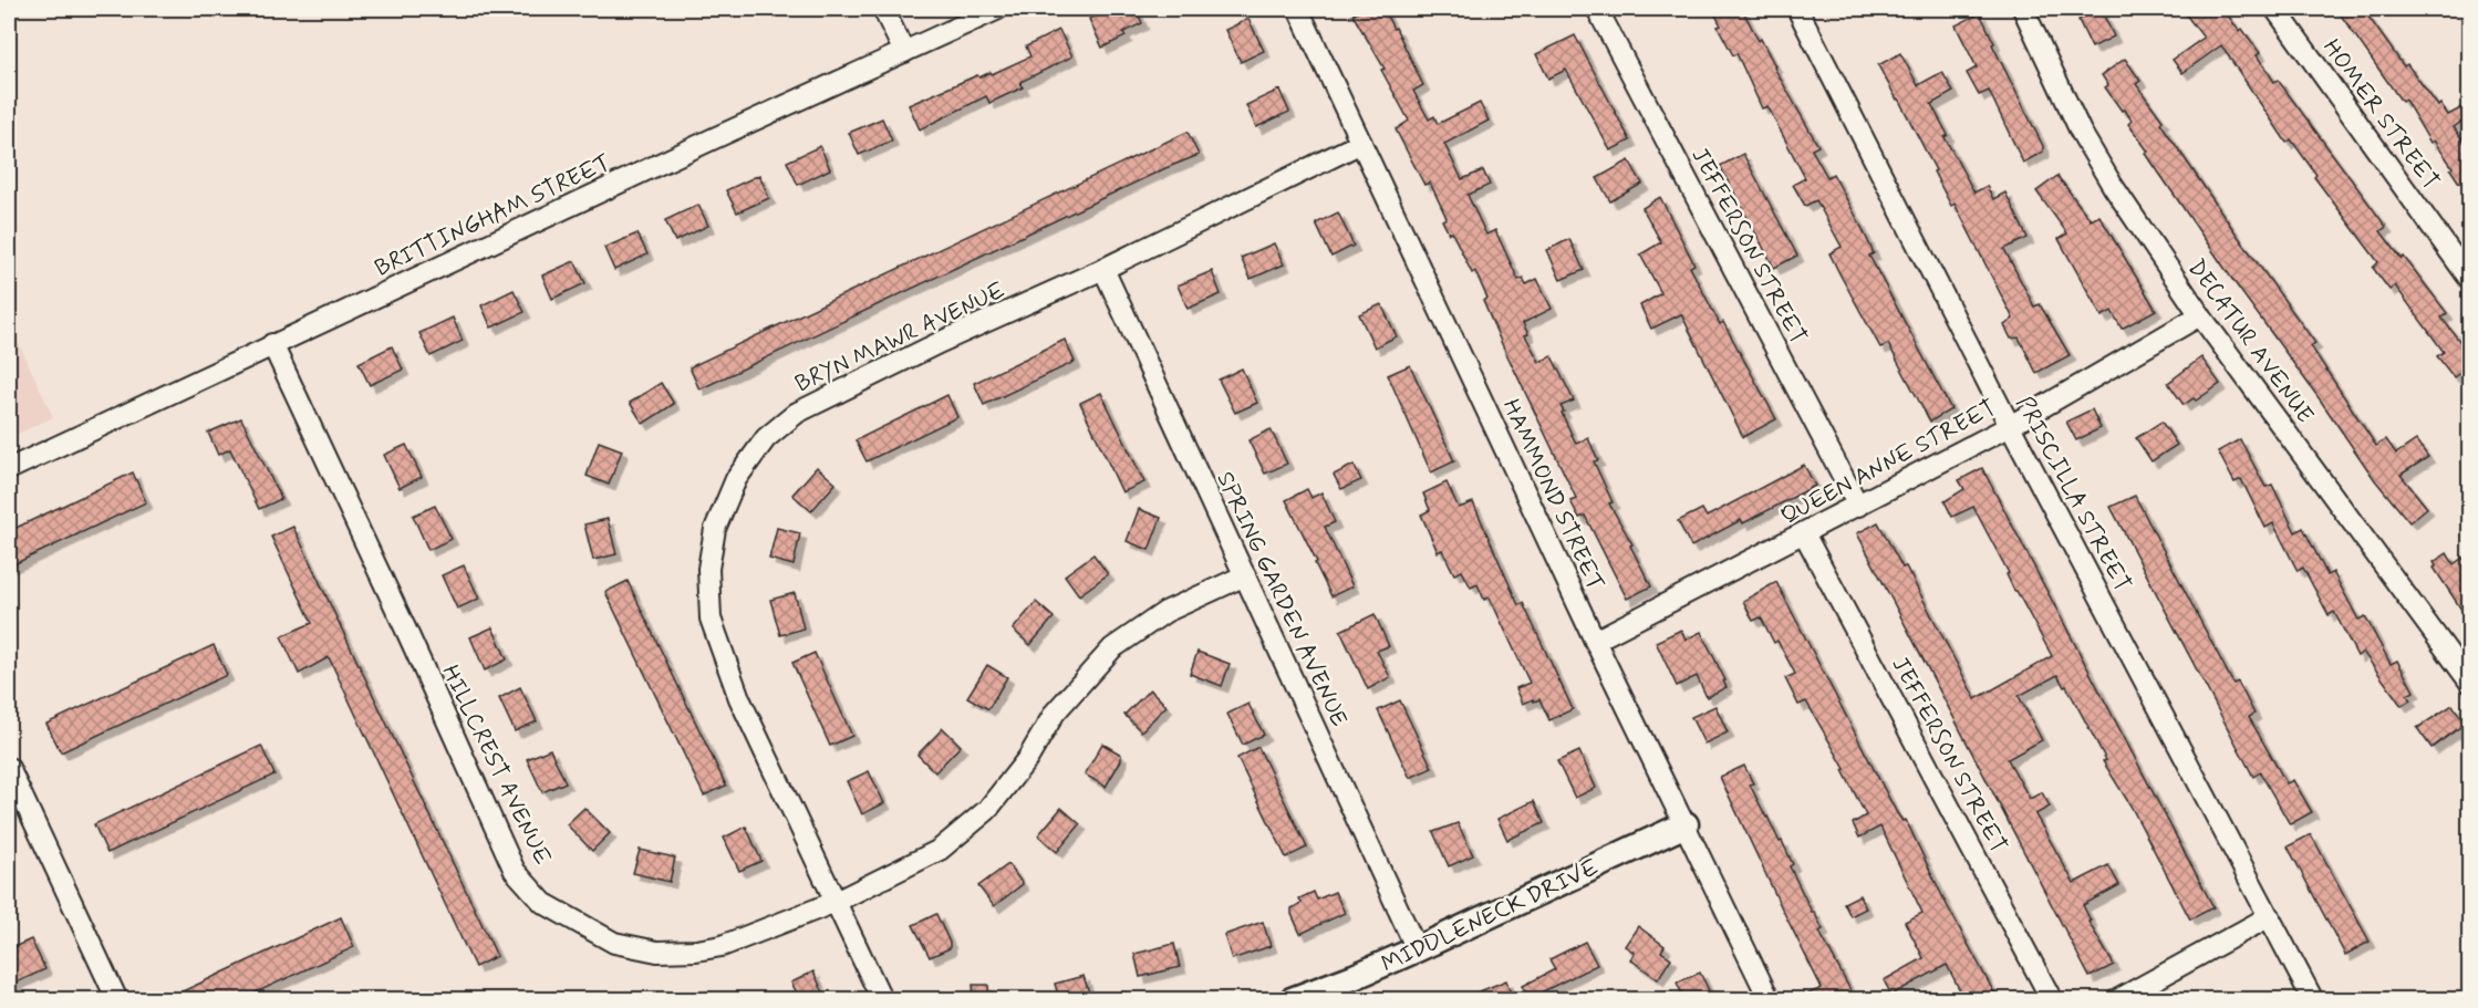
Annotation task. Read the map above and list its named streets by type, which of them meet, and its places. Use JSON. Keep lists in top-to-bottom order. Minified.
{"streets":{"street":["HOMER STREET","BRITTINGHAM STREET","JEFFERSON STREET","BRYN MAWR AVENUE","DECATUR AVENUE","QUEEN ANNE STREET","PRISCILLA STREET","HAMMOND STREET","SPRING GARDEN AVENUE","HILLCREST AVENUE","MIDDLENECK DRIVE"]},"crossings":[["BRITTINGHAM STREET","HILLCREST AVENUE"],["JEFFERSON STREET","QUEEN ANNE STREET"],["BRYN MAWR AVENUE","HAMMOND STREET"],["BRYN MAWR AVENUE","SPRING GARDEN AVENUE"],["BRYN MAWR AVENUE","HILLCREST AVENUE"],["DECATUR AVENUE","QUEEN ANNE STREET"],["QUEEN ANNE STREET","PRISCILLA STREET"],["QUEEN ANNE STREET","HAMMOND STREET"],["HAMMOND STREET","MIDDLENECK DRIVE"],["SPRING GARDEN AVENUE","HILLCREST AVENUE"],["SPRING GARDEN AVENUE","MIDDLENECK DRIVE"]]}
